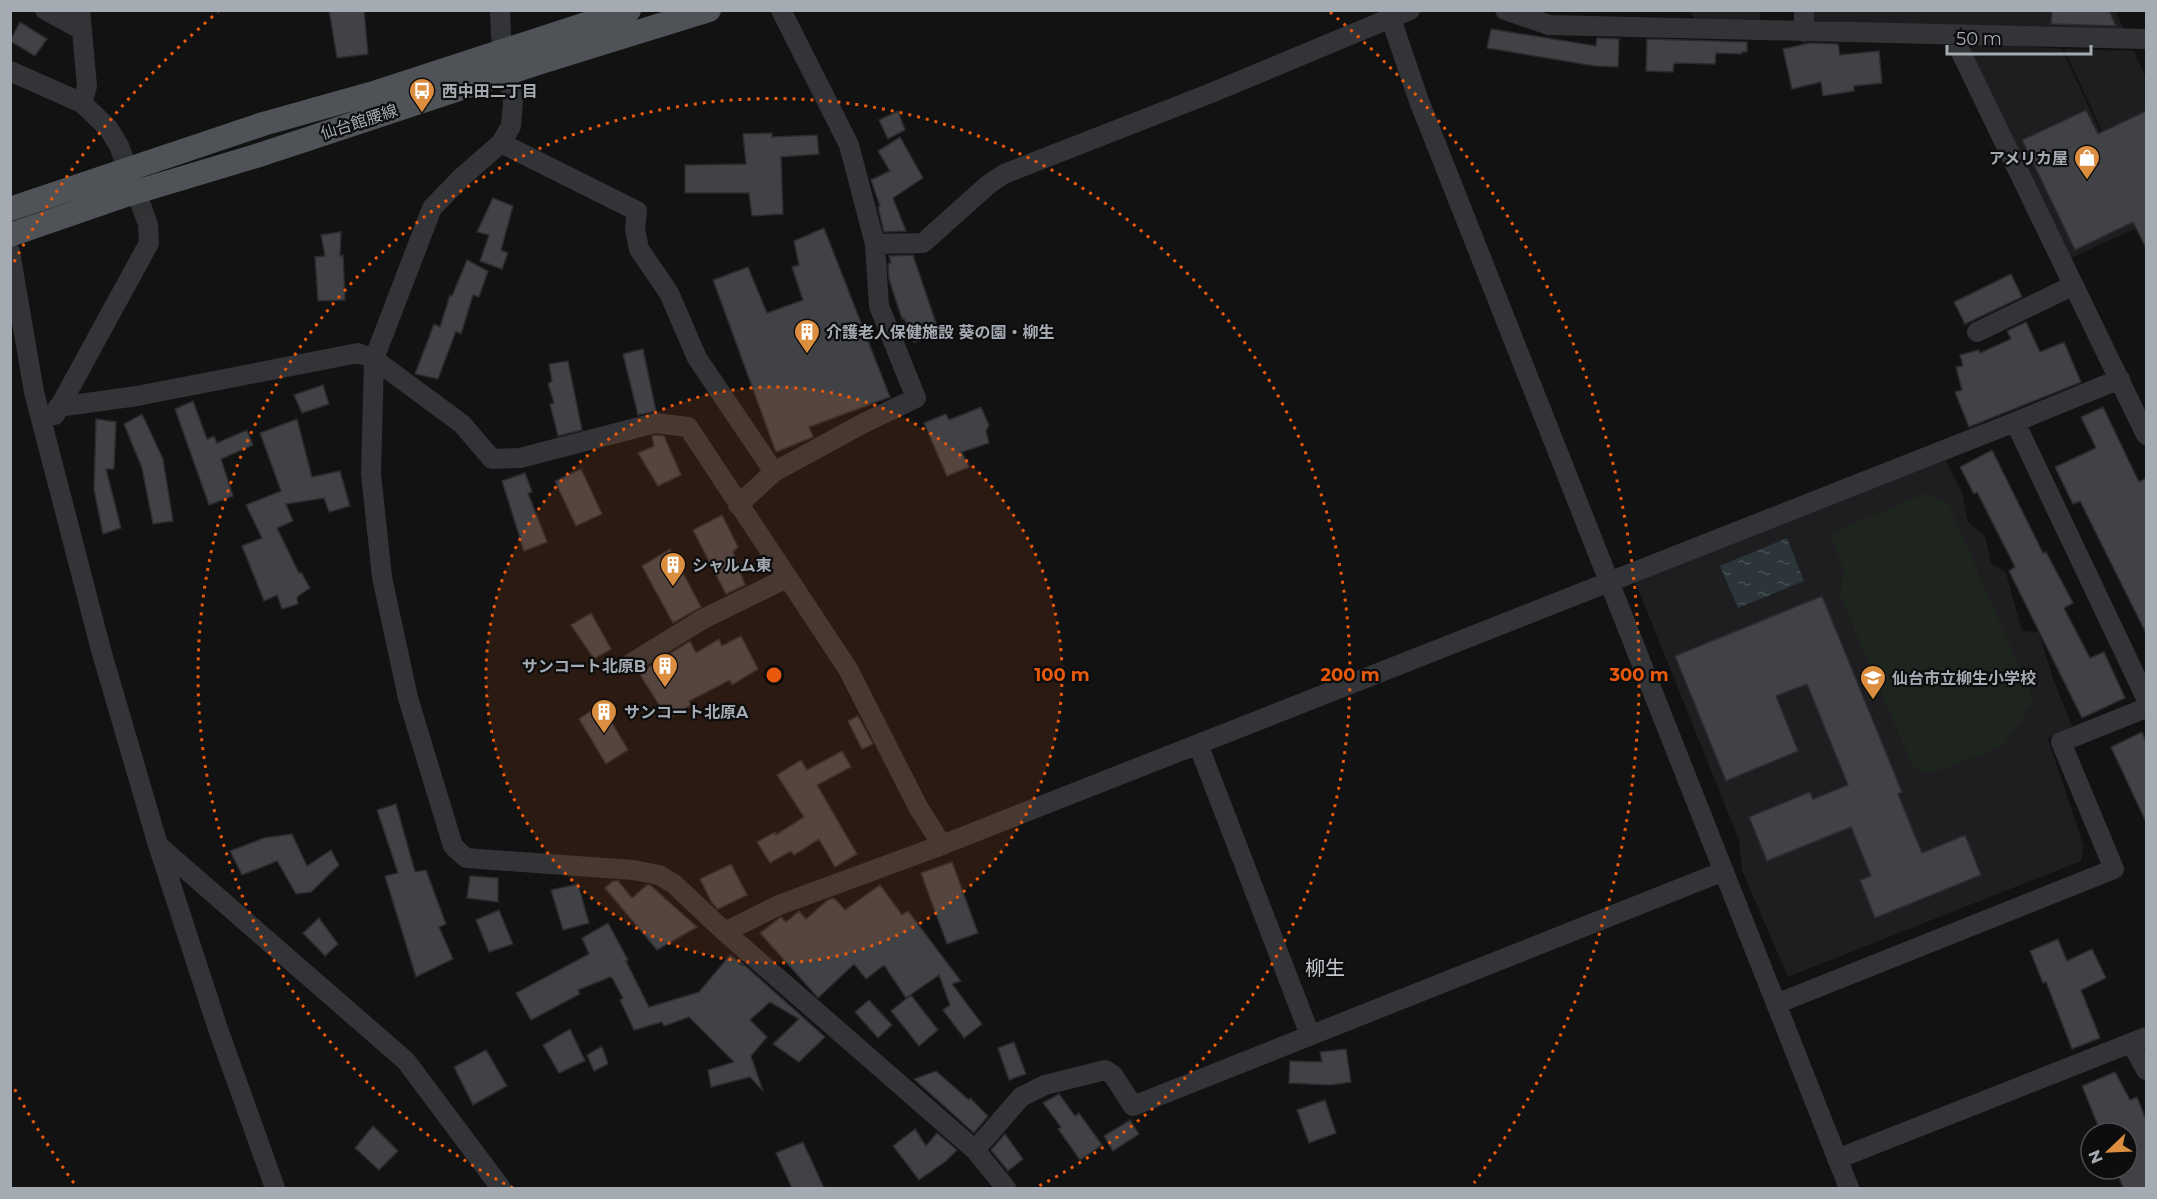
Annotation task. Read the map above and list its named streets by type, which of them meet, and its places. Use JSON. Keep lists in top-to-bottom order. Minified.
{"streets":{"main road":["仙台館腰線"]},"districts":["柳生"],"places":{"bus stop":["西中田二丁目"],"shop":["アメリカ屋"],"building":["介護老人保健施設 葵の園・柳生","シャルム東","サンコート北原B","サンコート北原A"],"school or university":["仙台市立柳生小学校"]},"scale_bar":"50 m","north":"bottom left","rings":["100 m","200 m","300 m"]}
